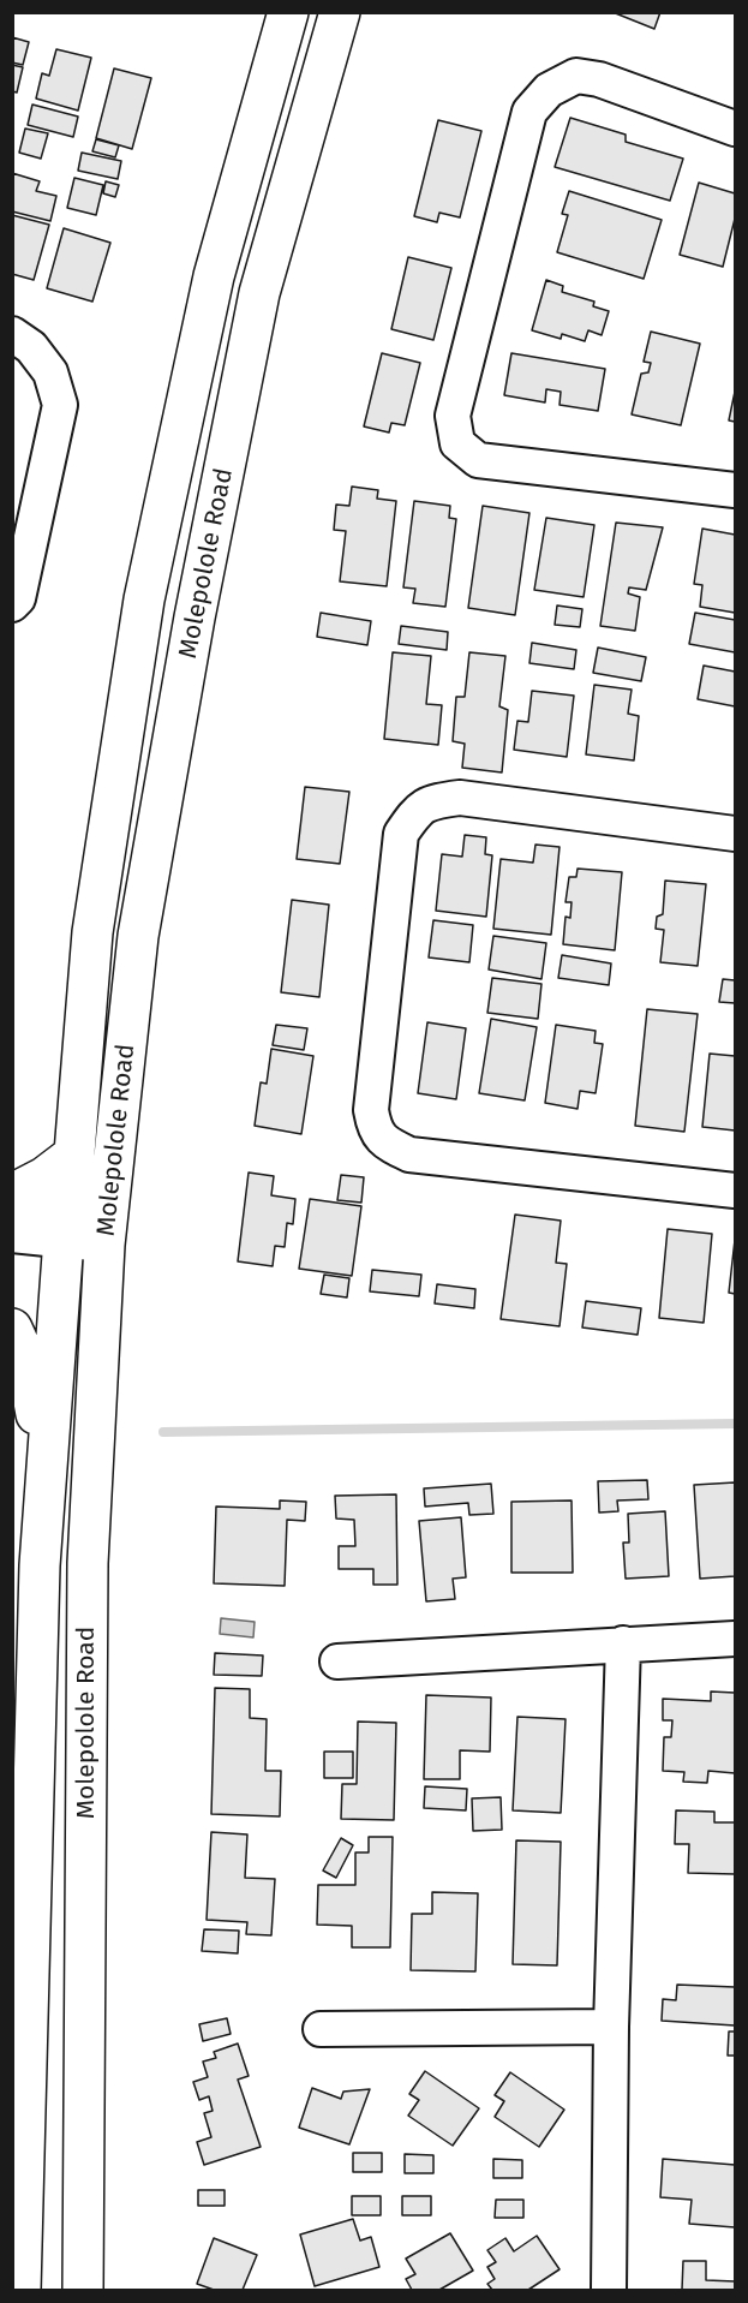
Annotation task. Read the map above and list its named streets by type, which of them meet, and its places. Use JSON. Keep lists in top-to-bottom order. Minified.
{"streets":{"main road":["Molepolole Road"]}}
